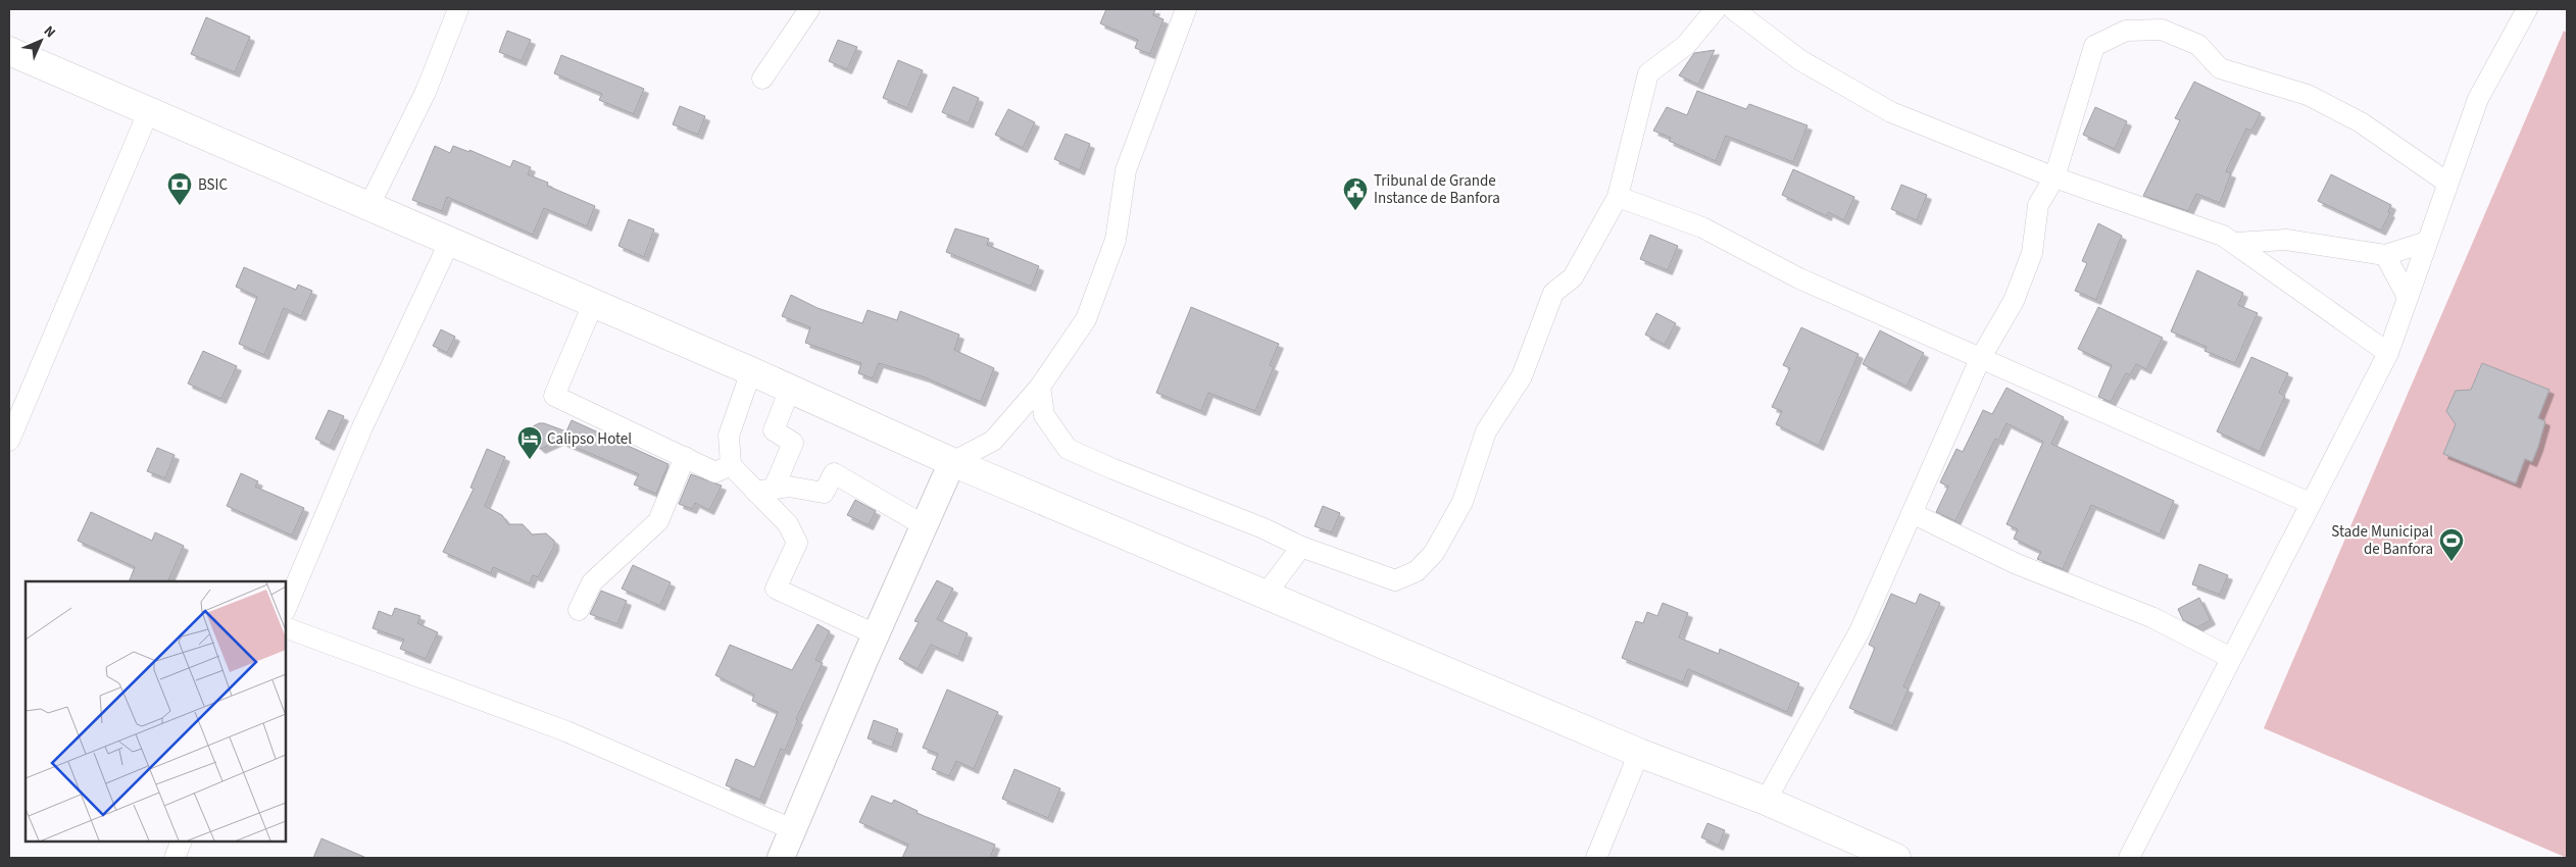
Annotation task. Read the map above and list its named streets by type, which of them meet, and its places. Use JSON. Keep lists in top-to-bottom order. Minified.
{"places":{"bank":["BSIC"],"public building":["Tribunal de Grande Instance de Banfora"],"hotel":["Calipso Hotel"],"sports":["Stade Municipal de Banfora"]},"north":"top right"}
